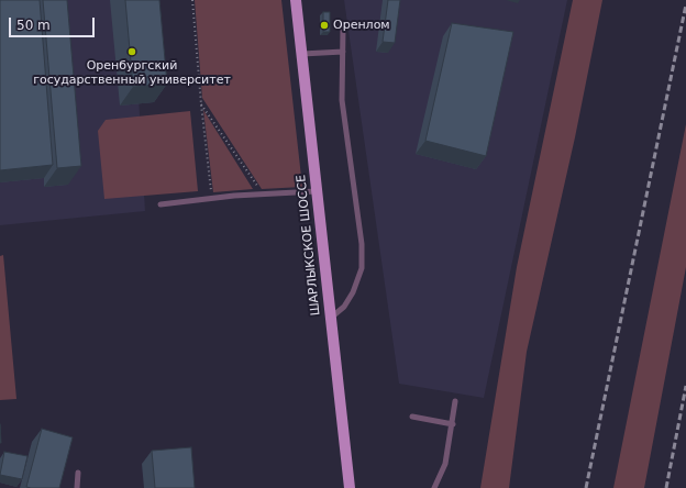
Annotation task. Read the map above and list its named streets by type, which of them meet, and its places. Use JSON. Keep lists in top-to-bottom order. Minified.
{"streets":{"main road":["ШАРЛЫКСКОЕ ШОССЕ"]},"places":["Оренлом","Оренбургский государственный университет"],"scale_bar":"50 m"}
